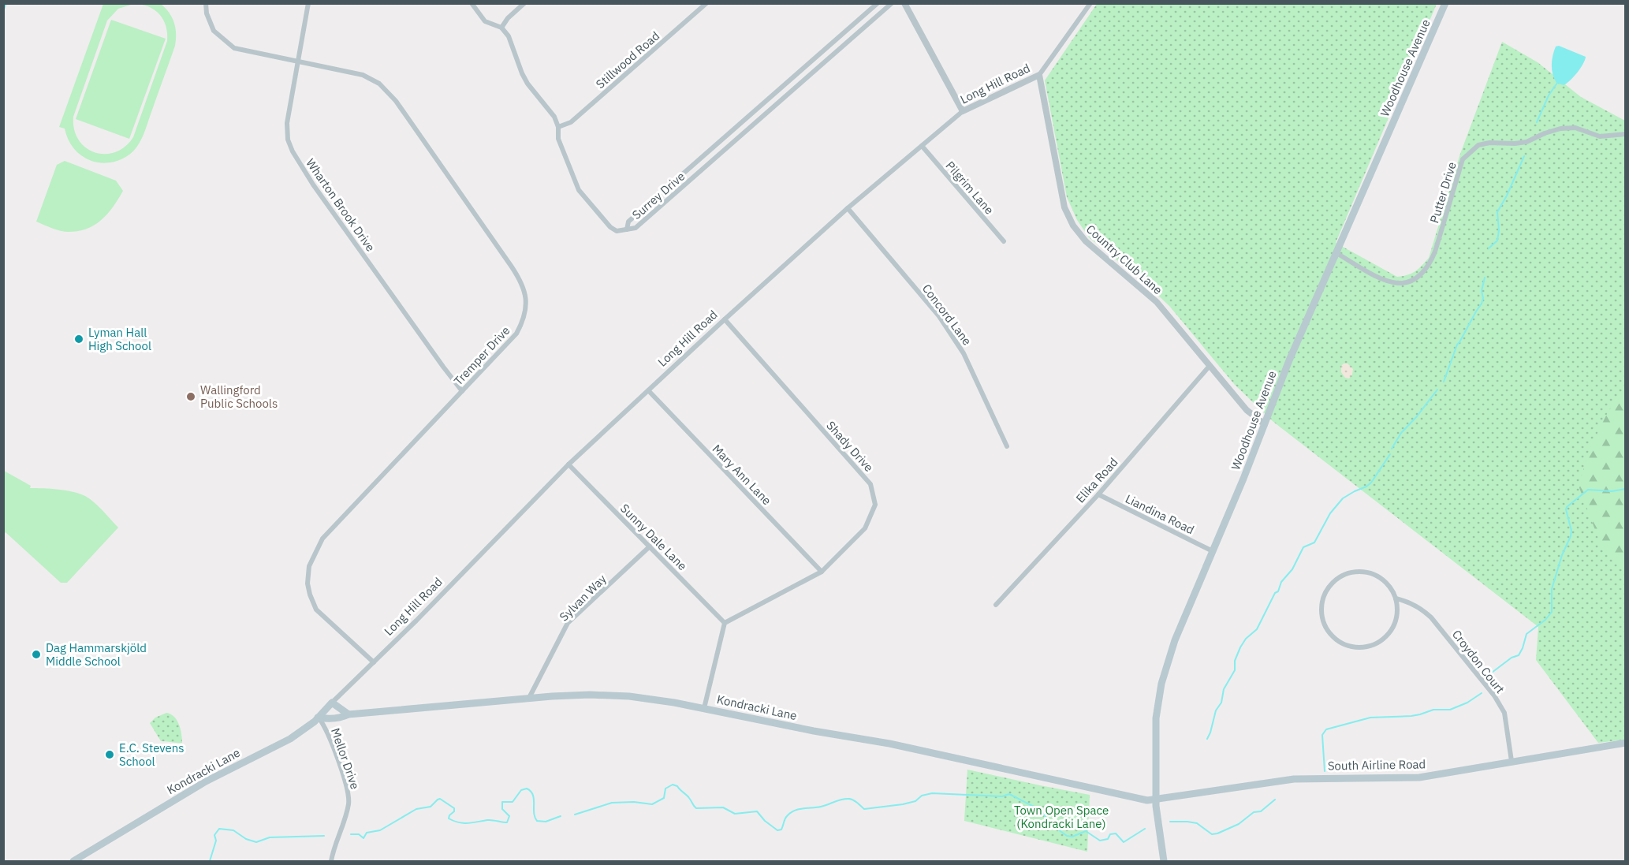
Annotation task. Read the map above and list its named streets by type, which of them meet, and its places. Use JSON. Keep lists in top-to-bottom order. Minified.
{"streets":{"main road":["Woodhouse Avenue","Long Hill Road","Kondracki Lane","South Airline Road"],"street":["Stillwood Road","Pilgrim Lane","Putter Drive","Surrey Drive","Wharton Brook Drive","Country Club Lane","Concord Lane","Tremper Drive","Shady Drive","Mary Ann Lane","Elika Road","Liandina Road","Sunny Dale Lane","Sylvan Way","Croydon Court","Mellor Drive"]},"crossings":[["Woodhouse Avenue","Putter Drive"],["Woodhouse Avenue","Country Club Lane"],["Woodhouse Avenue","Liandina Road"],["Woodhouse Avenue","Kondracki Lane"],["Woodhouse Avenue","South Airline Road"],["Long Hill Road","Pilgrim Lane"],["Long Hill Road","Country Club Lane"],["Long Hill Road","Concord Lane"],["Long Hill Road","Tremper Drive"],["Long Hill Road","Shady Drive"],["Long Hill Road","Mary Ann Lane"],["Long Hill Road","Sunny Dale Lane"],["Long Hill Road","Kondracki Lane"],["Long Hill Road","Mellor Drive"],["Wharton Brook Drive","Tremper Drive"],["Country Club Lane","Elika Road"],["Shady Drive","Mary Ann Lane"],["Shady Drive","Sunny Dale Lane"],["Elika Road","Liandina Road"],["Sunny Dale Lane","Sylvan Way"],["Sylvan Way","Kondracki Lane"],["Croydon Court","South Airline Road"],["Kondracki Lane","Mellor Drive"],["Kondracki Lane","South Airline Road"]],"parks":["Town Open Space (Kondracki Lane)"],"places":["Lyman Hall High School","Wallingford Public Schools","Dag Hammarskjöld Middle School","E.C. Stevens School"]}
